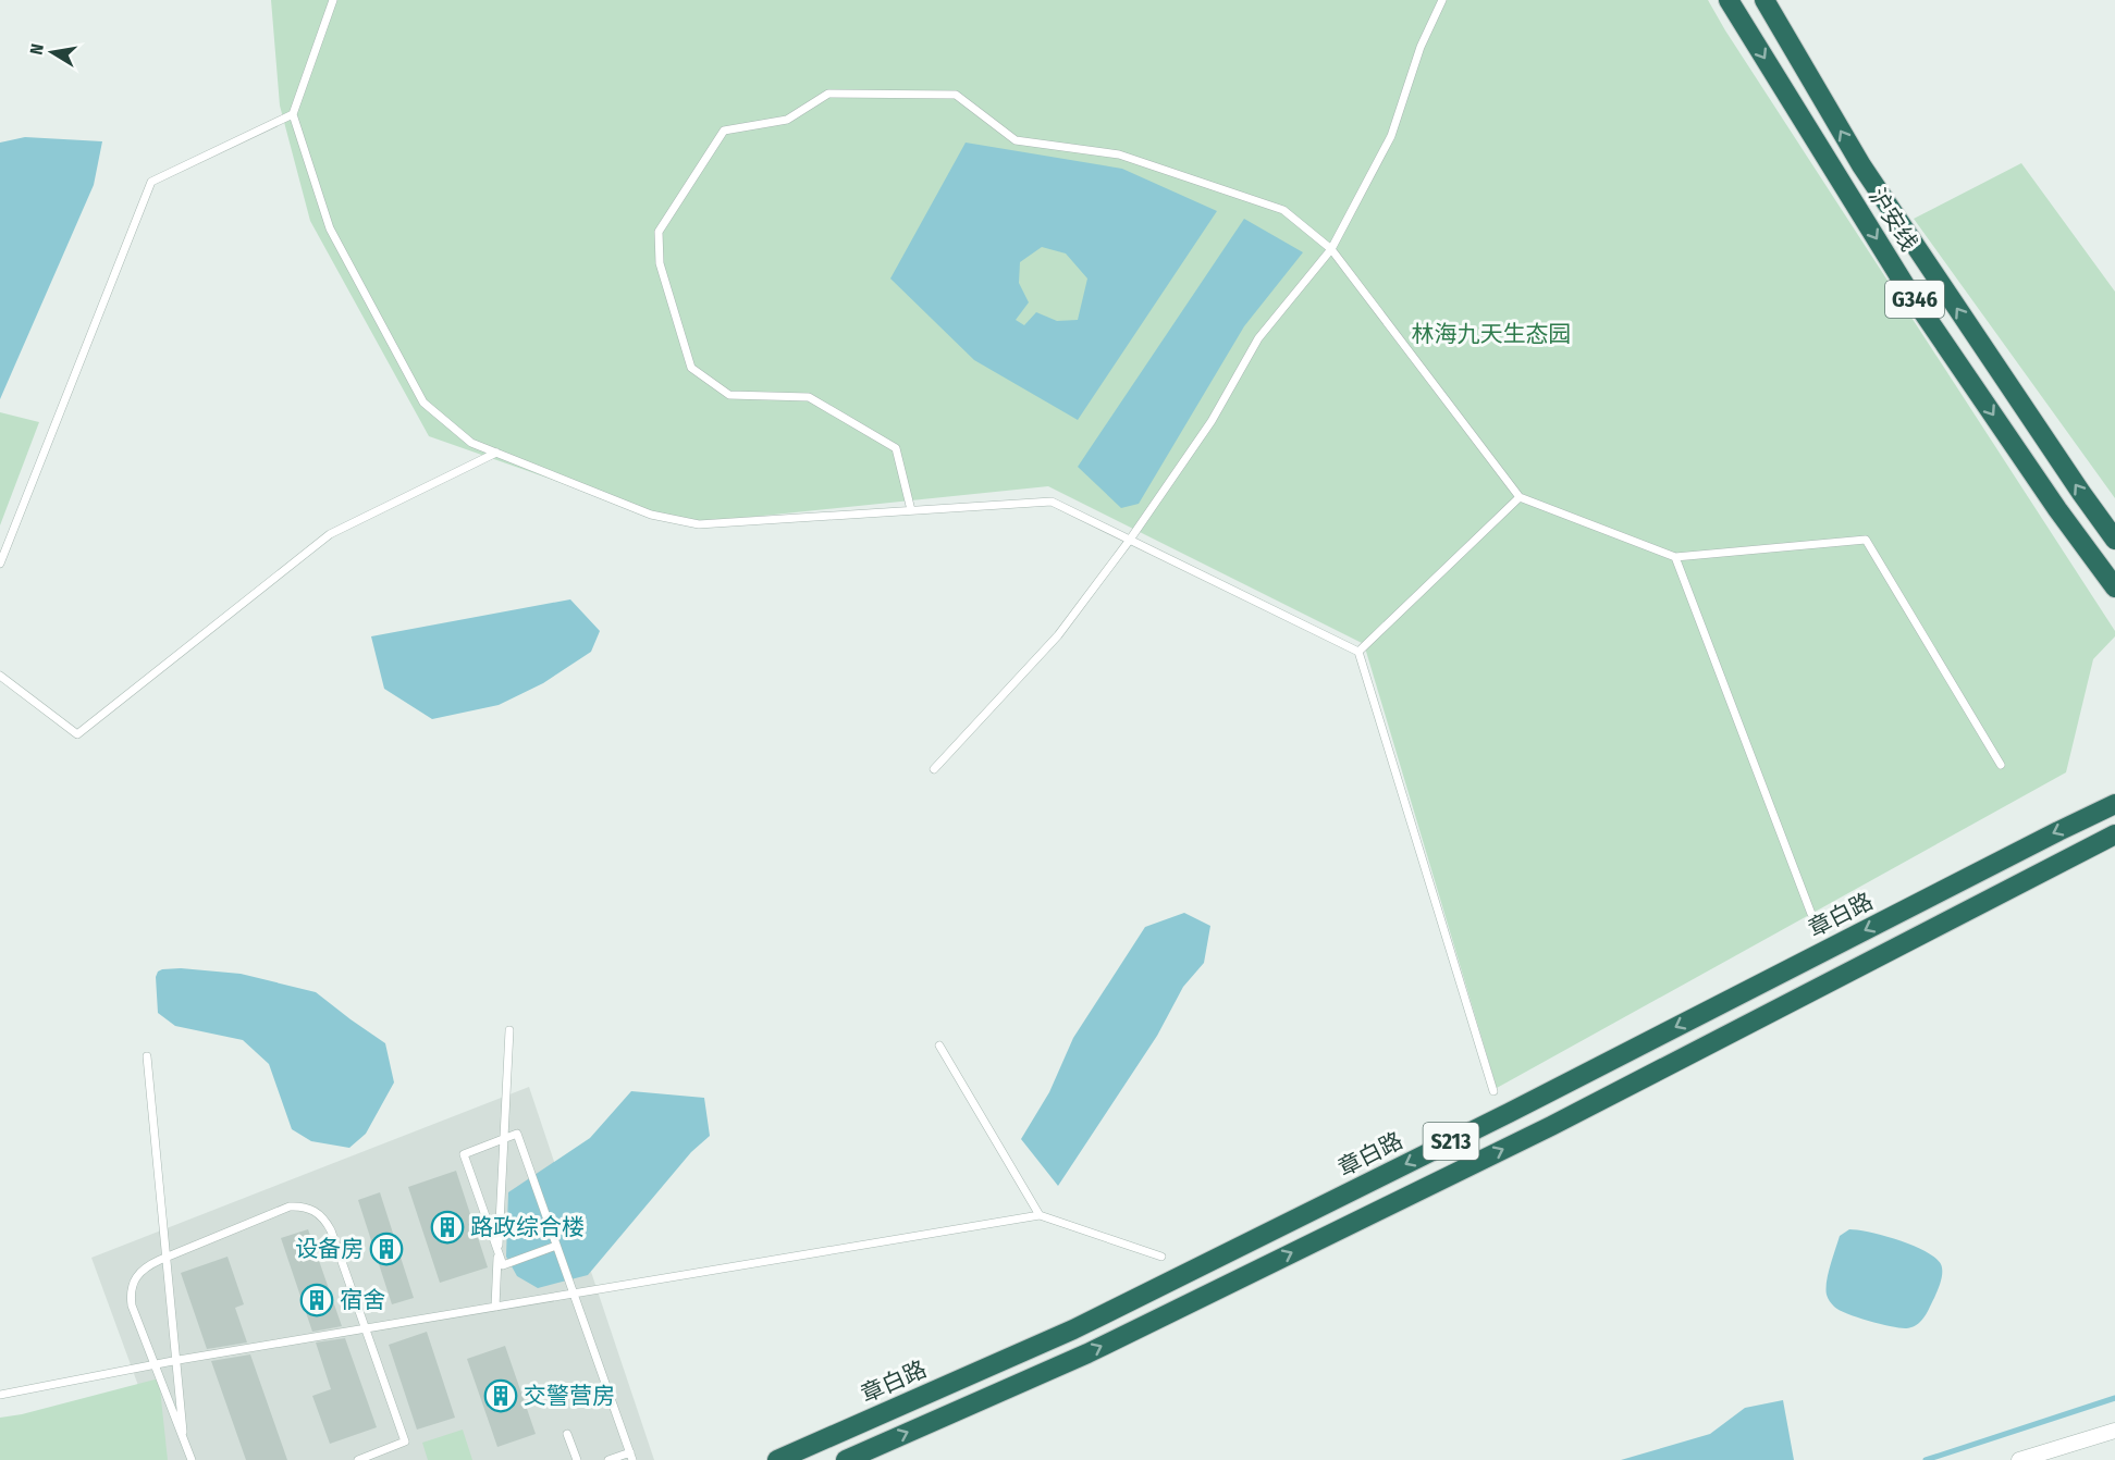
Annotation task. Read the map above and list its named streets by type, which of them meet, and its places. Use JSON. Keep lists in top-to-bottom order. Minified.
{"streets":{"highway":["沪安线","G346","章白路","S213"]},"parks":["林海九天生态园"],"places":{"building":["路政综合楼","设备房","宿舍","交警营房"]},"north":"left"}
